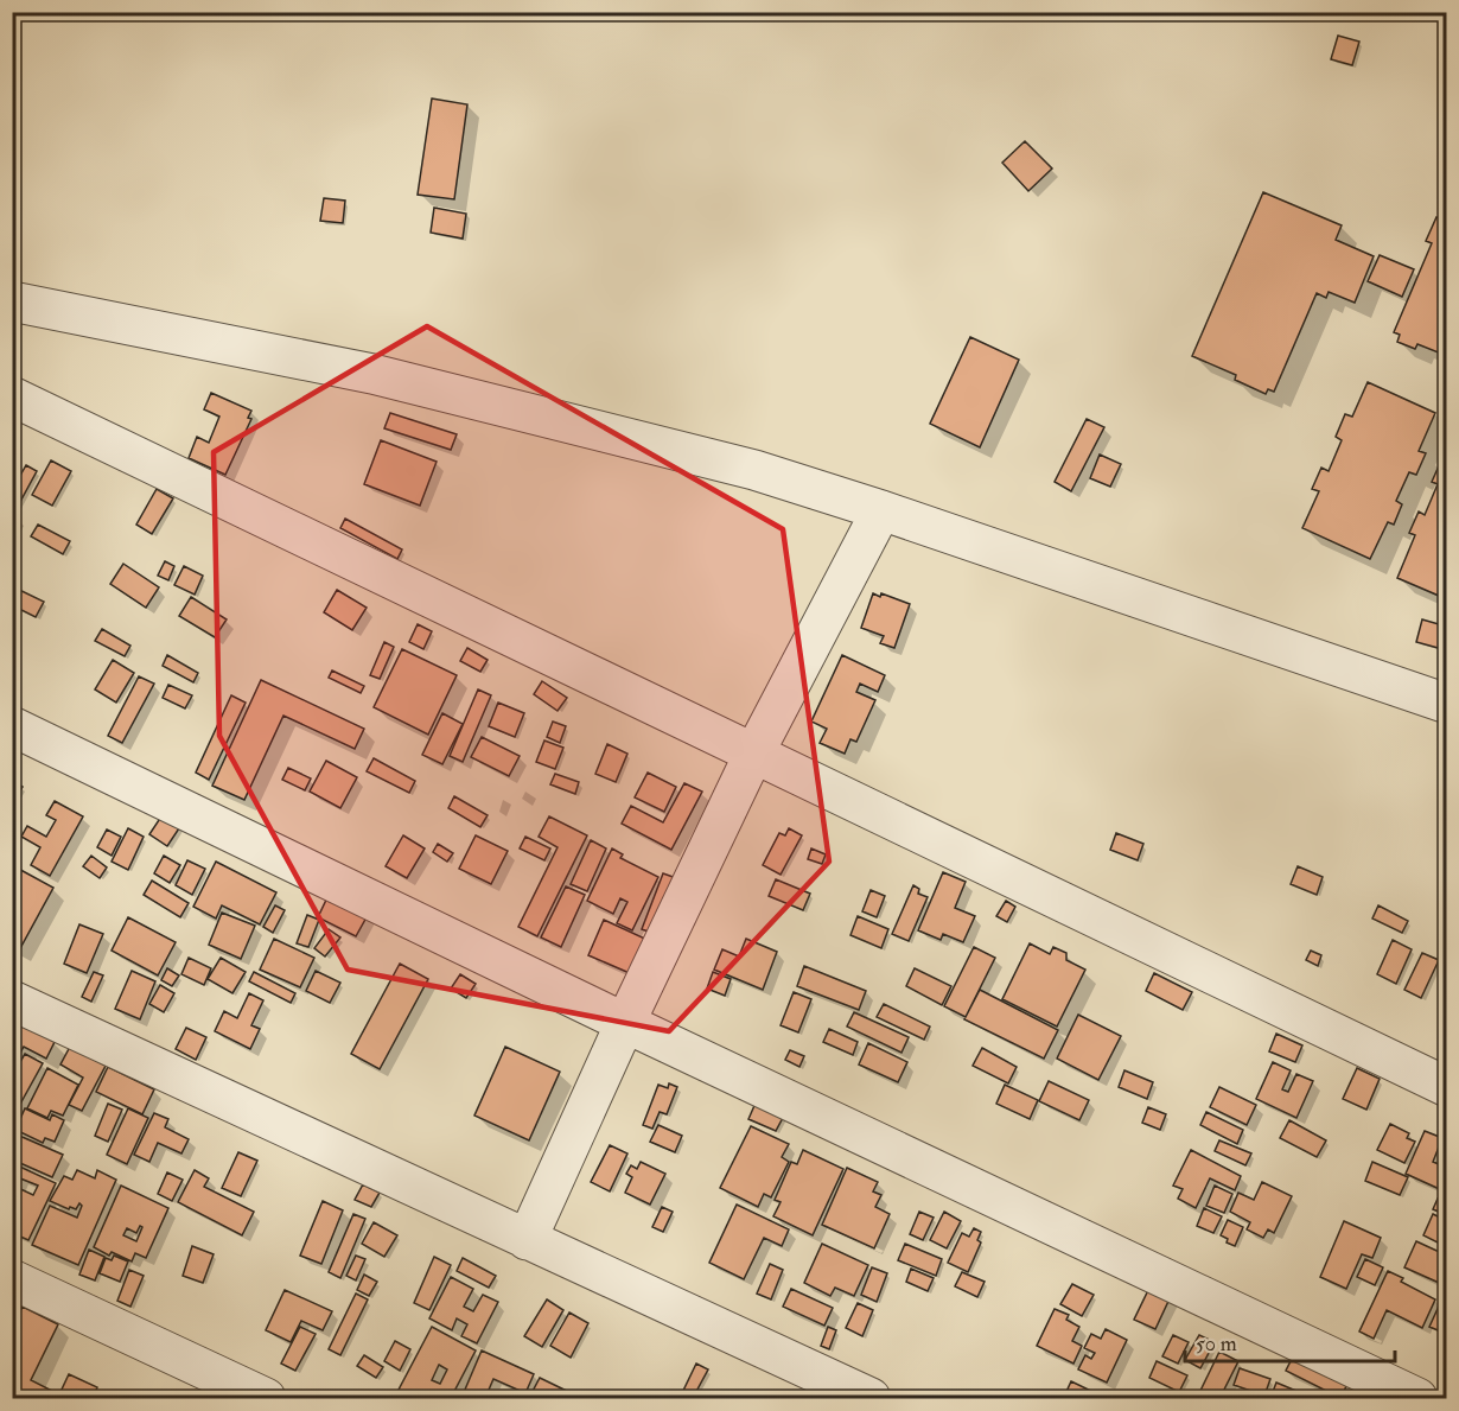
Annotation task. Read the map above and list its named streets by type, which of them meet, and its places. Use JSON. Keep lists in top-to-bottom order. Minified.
{"scale_bar":"50 m"}
